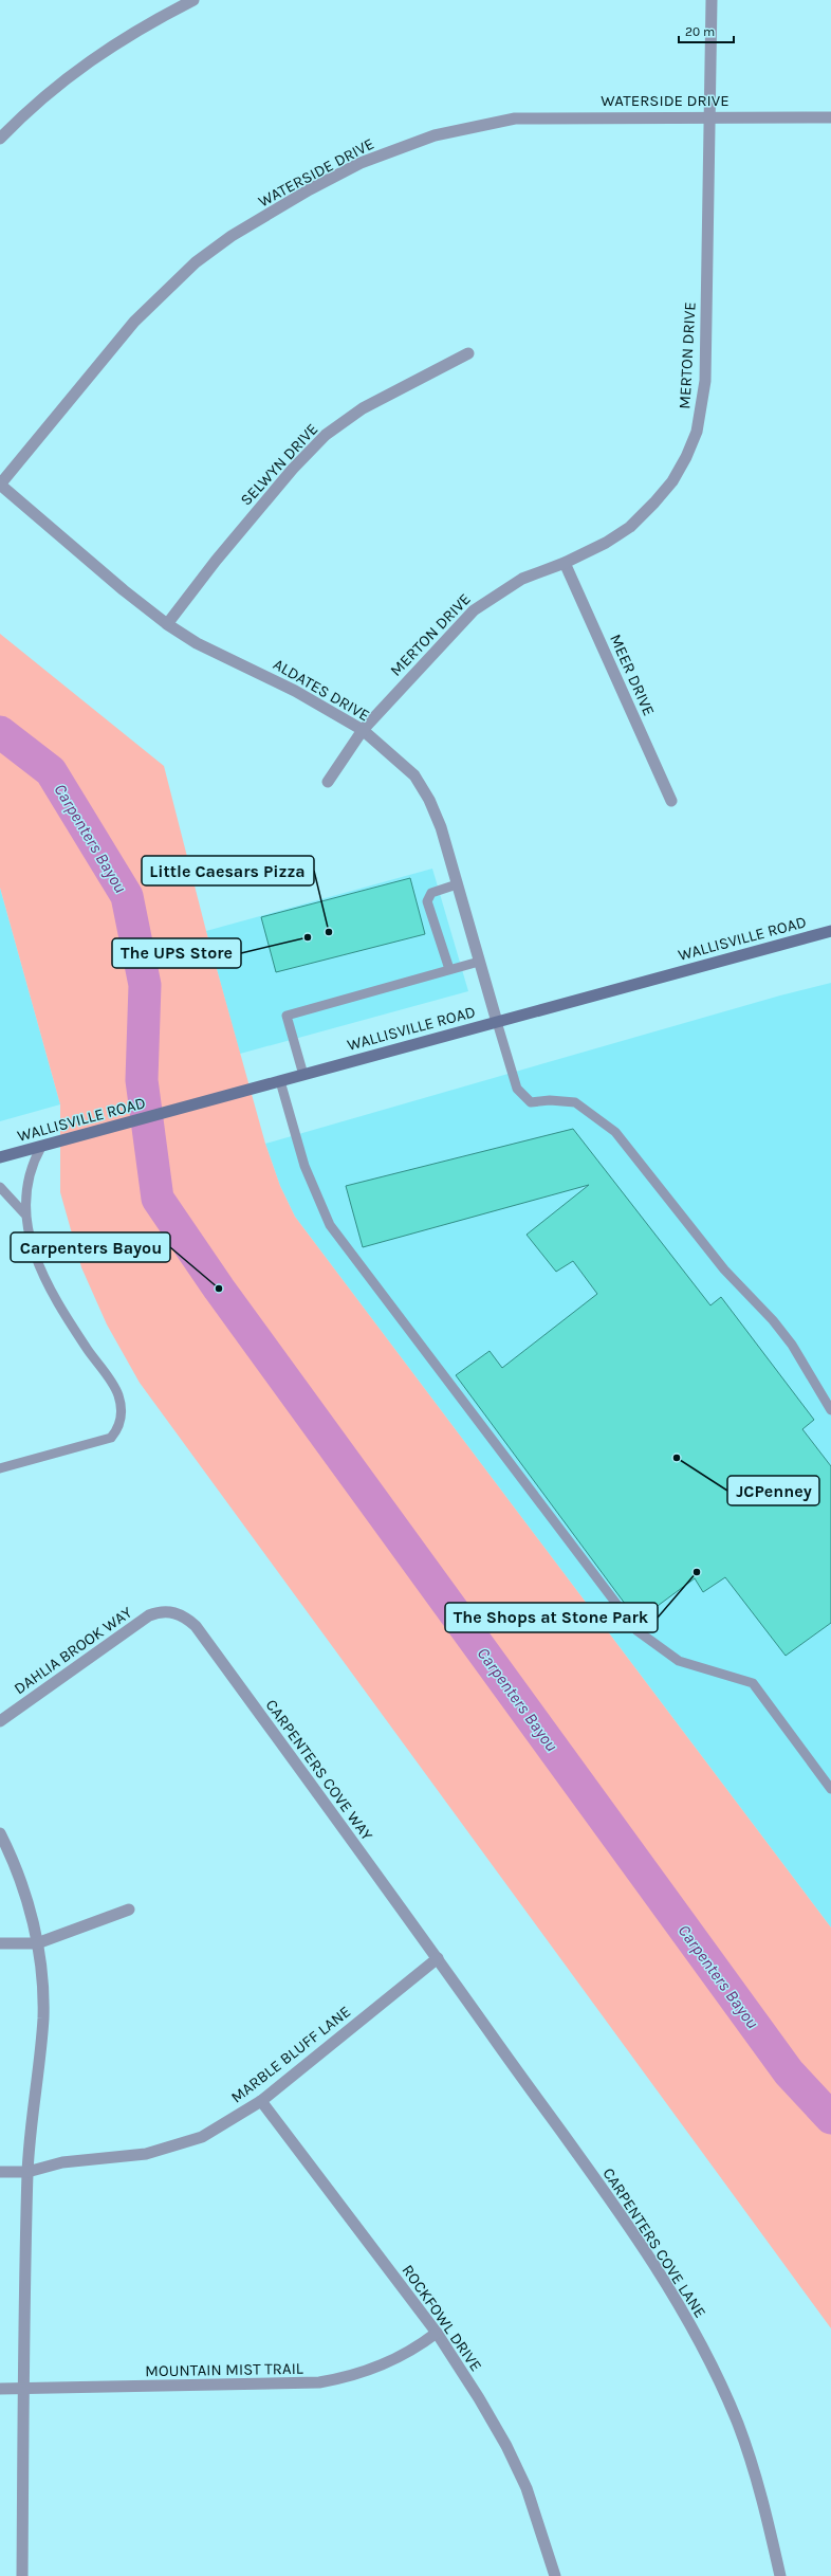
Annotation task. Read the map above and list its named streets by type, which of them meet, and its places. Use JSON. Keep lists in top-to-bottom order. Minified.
{"streets":{"main road":["WALLISVILLE ROAD"],"street":["WATERSIDE DRIVE","MERTON DRIVE","SELWYN DRIVE","MEER DRIVE","ALDATES DRIVE","DAHLIA BROOK WAY","CARPENTERS COVE WAY","MARBLE BLUFF LANE","CARPENTERS COVE LANE","ROCKFOWL DRIVE","MOUNTAIN MIST TRAIL"]},"crossings":[["WATERSIDE DRIVE","MERTON DRIVE"],["WATERSIDE DRIVE","ALDATES DRIVE"],["MERTON DRIVE","MEER DRIVE"],["MERTON DRIVE","ALDATES DRIVE"],["SELWYN DRIVE","ALDATES DRIVE"],["ALDATES DRIVE","WALLISVILLE ROAD"],["DAHLIA BROOK WAY","CARPENTERS COVE WAY"],["CARPENTERS COVE WAY","MARBLE BLUFF LANE"],["CARPENTERS COVE WAY","CARPENTERS COVE LANE"],["MARBLE BLUFF LANE","CARPENTERS COVE LANE"],["MARBLE BLUFF LANE","ROCKFOWL DRIVE"],["ROCKFOWL DRIVE","MOUNTAIN MIST TRAIL"]],"water":["Carpenters Bayou"],"places":["Little Caesars Pizza","The UPS Store","Carpenters Bayou","JCPenney","The Shops at Stone Park"],"scale_bar":"20 m"}
